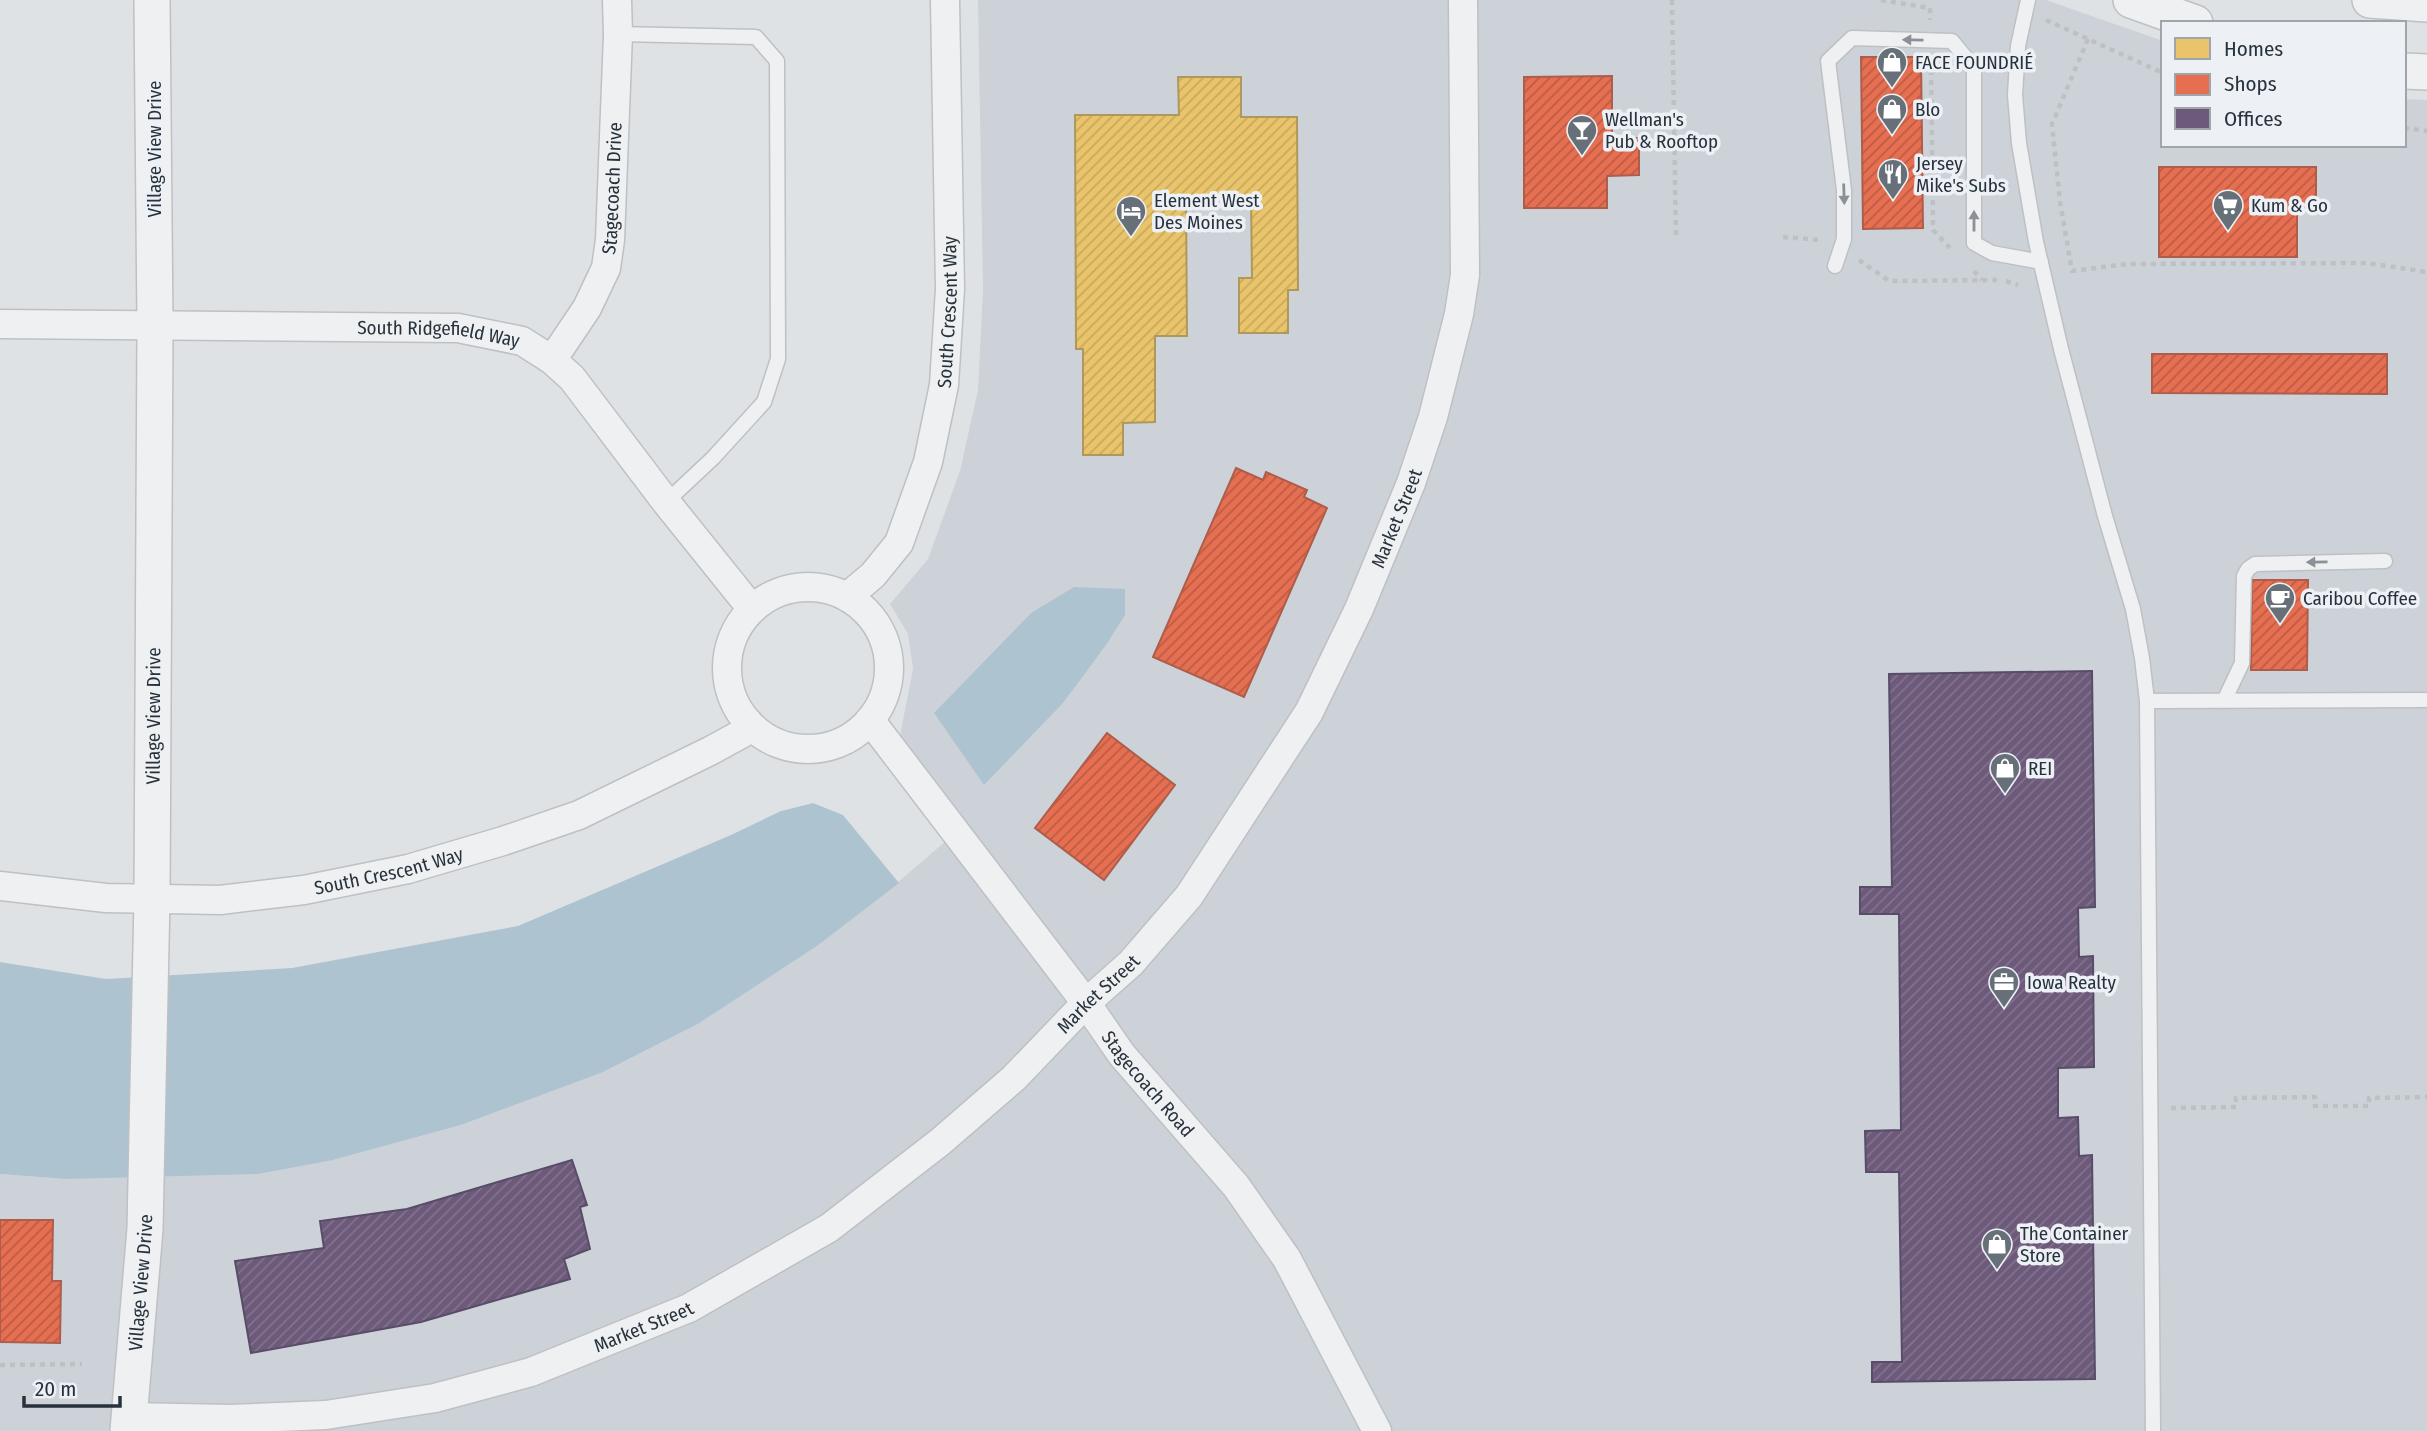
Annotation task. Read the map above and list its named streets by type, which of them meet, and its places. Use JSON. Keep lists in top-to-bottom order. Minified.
{"streets":{"street":["Village View Drive","Stagecoach Drive","South Crescent Way","South Ridgefield Way","Market Street","Stagecoach Road"]},"crossings":[["Village View Drive","South Crescent Way"],["Village View Drive","South Ridgefield Way"],["Village View Drive","Market Street"],["Stagecoach Drive","South Ridgefield Way"],["South Crescent Way","South Ridgefield Way"],["South Crescent Way","Stagecoach Road"],["South Ridgefield Way","Stagecoach Road"],["Market Street","Stagecoach Road"]],"places":{"shop":["FACE FOUNDRIÉ","Blo","REI","The Container Store"],"bar":["Wellman's Pub & Rooftop"],"restaurant":["Jersey Mike's Subs"],"supermarket":["Kum & Go"],"hotel":["Element West Des Moines"],"cafe":["Caribou Coffee"],"office":["Iowa Realty"]},"legend":["Homes","Shops","Offices"],"scale_bar":"20 m"}
